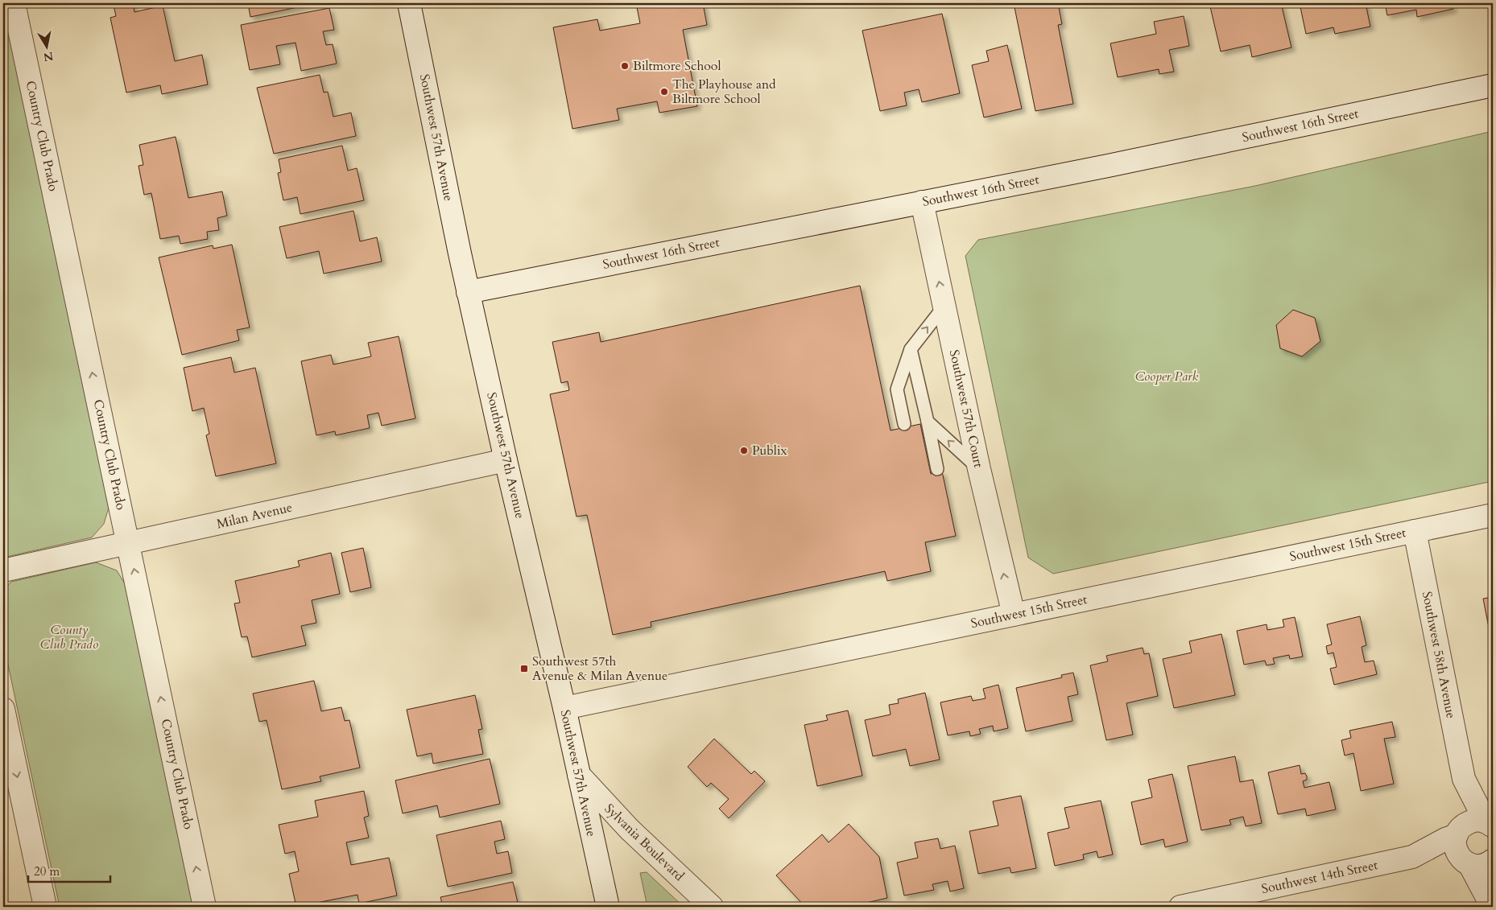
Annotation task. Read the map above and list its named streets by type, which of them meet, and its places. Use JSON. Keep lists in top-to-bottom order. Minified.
{"streets":{"street":["Southwest 16th Street","Country Club Prado","Southwest 57th Avenue","Southwest 57th Court","Milan Avenue","Southwest 15th Street","Southwest 58th Avenue","Sylvania Boulevard","Southwest 14th Street"]},"crossings":[["Southwest 16th Street","Southwest 57th Avenue"],["Southwest 16th Street","Southwest 57th Court"],["Country Club Prado","Milan Avenue"],["Southwest 57th Avenue","Milan Avenue"],["Southwest 57th Avenue","Southwest 15th Street"],["Southwest 57th Avenue","Sylvania Boulevard"],["Southwest 57th Court","Southwest 15th Street"],["Southwest 15th Street","Southwest 58th Avenue"],["Southwest 58th Avenue","Southwest 14th Street"]],"one_way":["Country Club Prado","Southwest 57th Court"],"parks":["Cooper Park","County Club Prado"],"places":{"other":["Biltmore School","The Playhouse and Biltmore School","Publix"],"transit":["Southwest 57th Avenue & Milan Avenue"]},"scale_bar":"20 m","north":"bottom"}
